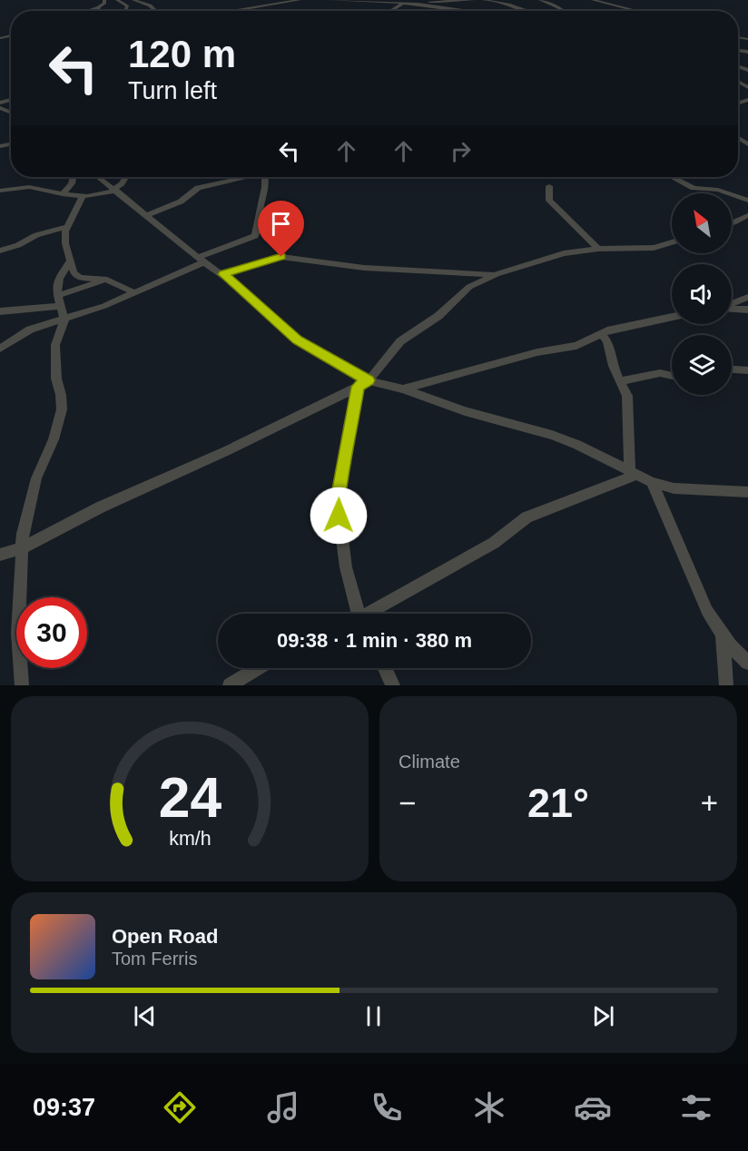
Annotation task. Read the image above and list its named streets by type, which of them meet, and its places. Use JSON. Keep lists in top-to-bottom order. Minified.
{"north":"top left","page":{"turn":["120 m","Turn left"],"limit":"30","trip":"09:38 · 1 min · 380 m","tile":"Climate","heat":["−","21°","+"],"song":["Open Road","Tom Ferris"],"tabs":"09:37","gauge":["24","km/h"]}}
